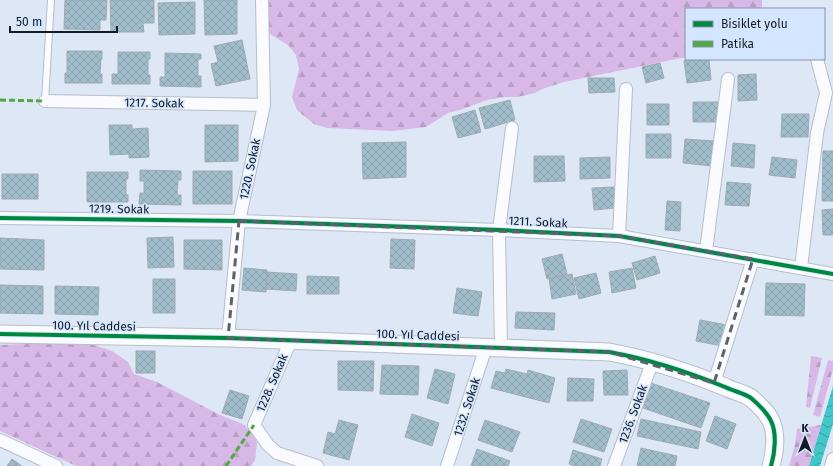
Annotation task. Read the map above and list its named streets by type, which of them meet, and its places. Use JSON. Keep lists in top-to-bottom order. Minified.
{"streets":{"street":["1217. Sokak","1220. Sokak","1219. Sokak","1211. Sokak","100. Yıl Caddesi","1228. Sokak","1232. Sokak","1236. Sokak"]},"crossings":[["1217. Sokak","1220. Sokak"],["1220. Sokak","1219. Sokak"],["1220. Sokak","1211. Sokak"],["1220. Sokak","100. Yıl Caddesi"],["1219. Sokak","1211. Sokak"],["1211. Sokak","1232. Sokak"],["100. Yıl Caddesi","1228. Sokak"],["100. Yıl Caddesi","1232. Sokak"],["100. Yıl Caddesi","1236. Sokak"]],"legend":["Bisiklet yolu","Patika"],"scale_bar":"50 m","north":"top"}
